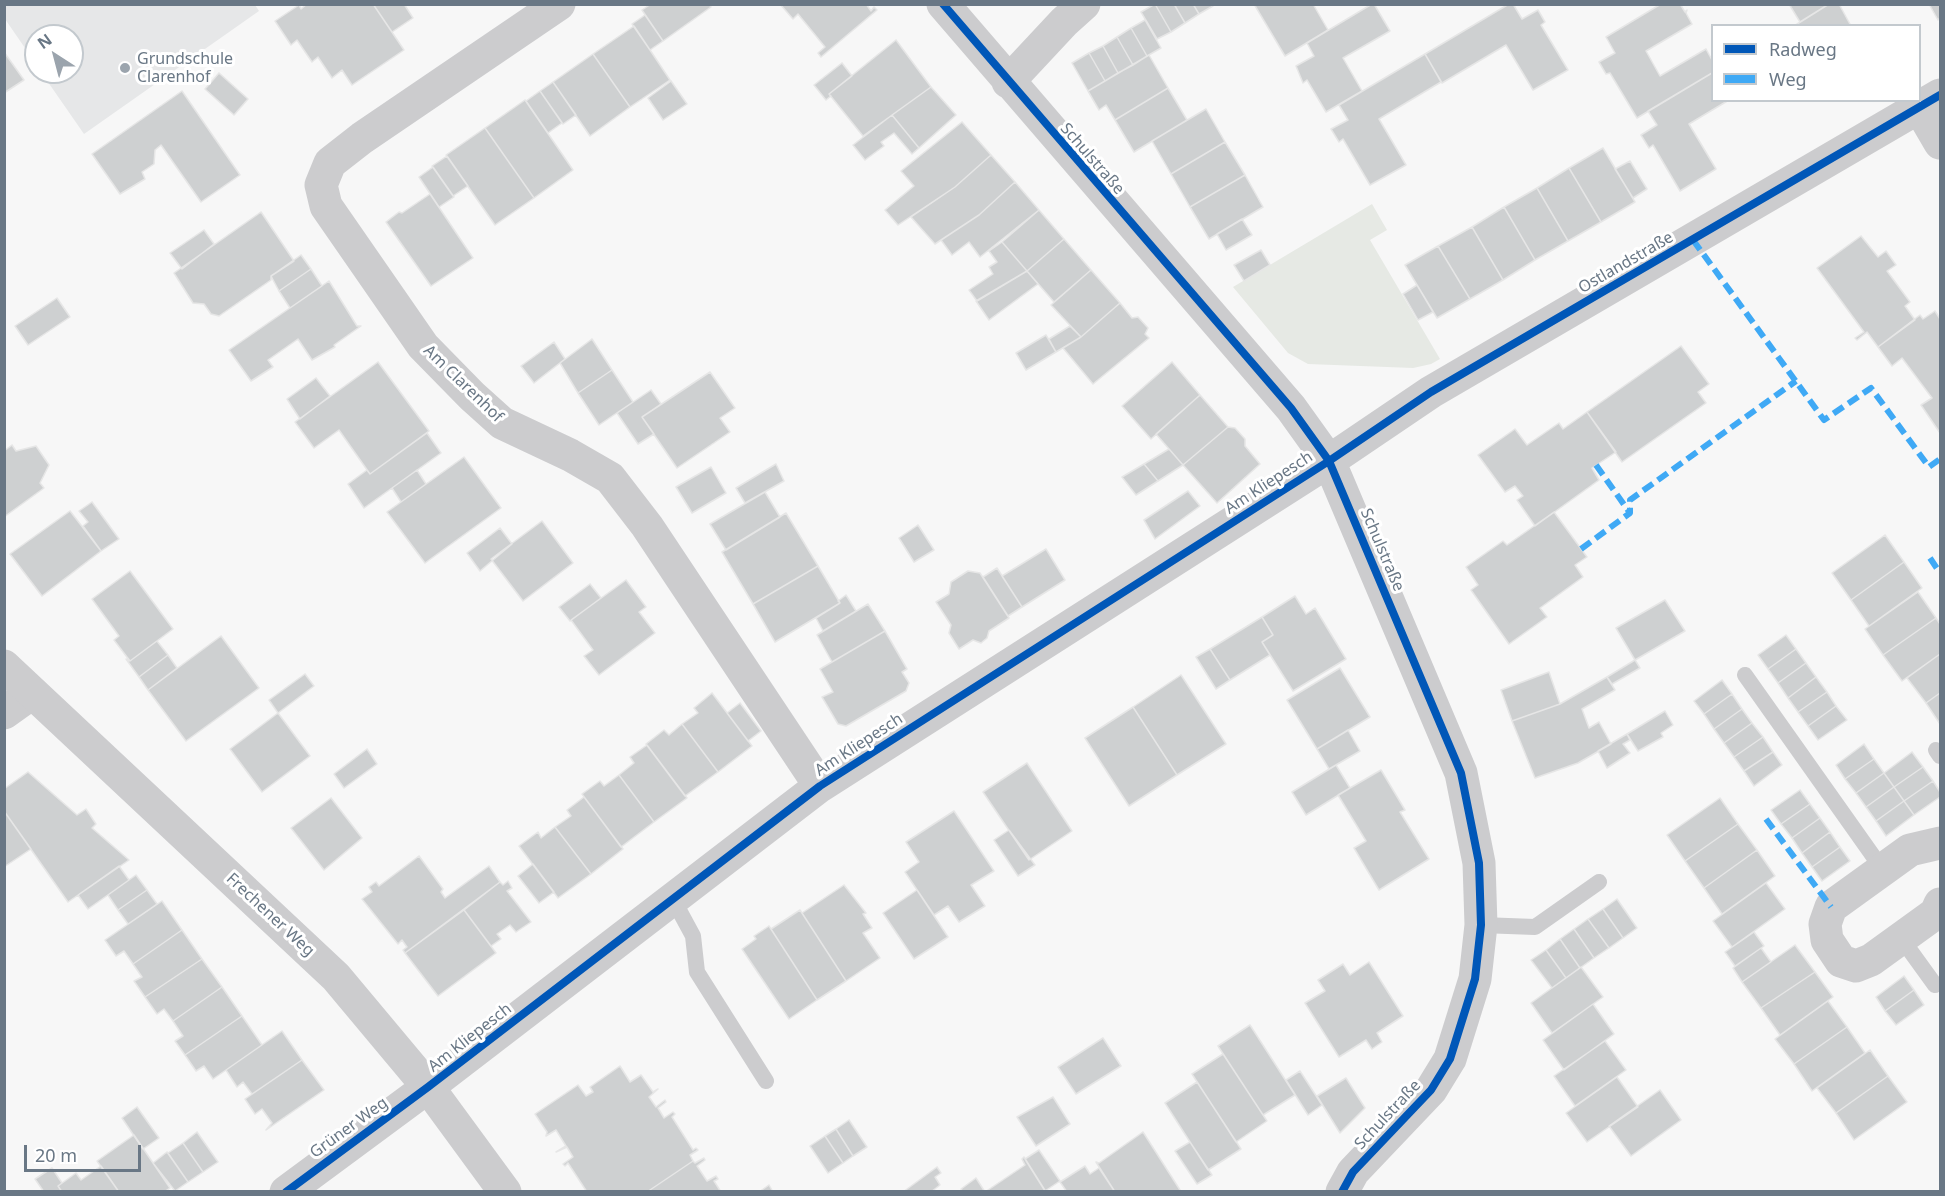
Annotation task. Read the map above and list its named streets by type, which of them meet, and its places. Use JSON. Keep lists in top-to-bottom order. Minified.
{"streets":{"street":["Schulstraße","Ostlandstraße","Am Clarenhof","Am Kliepesch","Frechener Weg","Grüner Weg"]},"crossings":[["Schulstraße","Ostlandstraße"],["Schulstraße","Am Kliepesch"],["Ostlandstraße","Am Kliepesch"],["Am Clarenhof","Am Kliepesch"],["Am Kliepesch","Frechener Weg"],["Am Kliepesch","Grüner Weg"],["Frechener Weg","Grüner Weg"]],"places":["Grundschule Clarenhof"],"legend":["Radweg","Weg"],"scale_bar":"20 m","north":"top left"}
